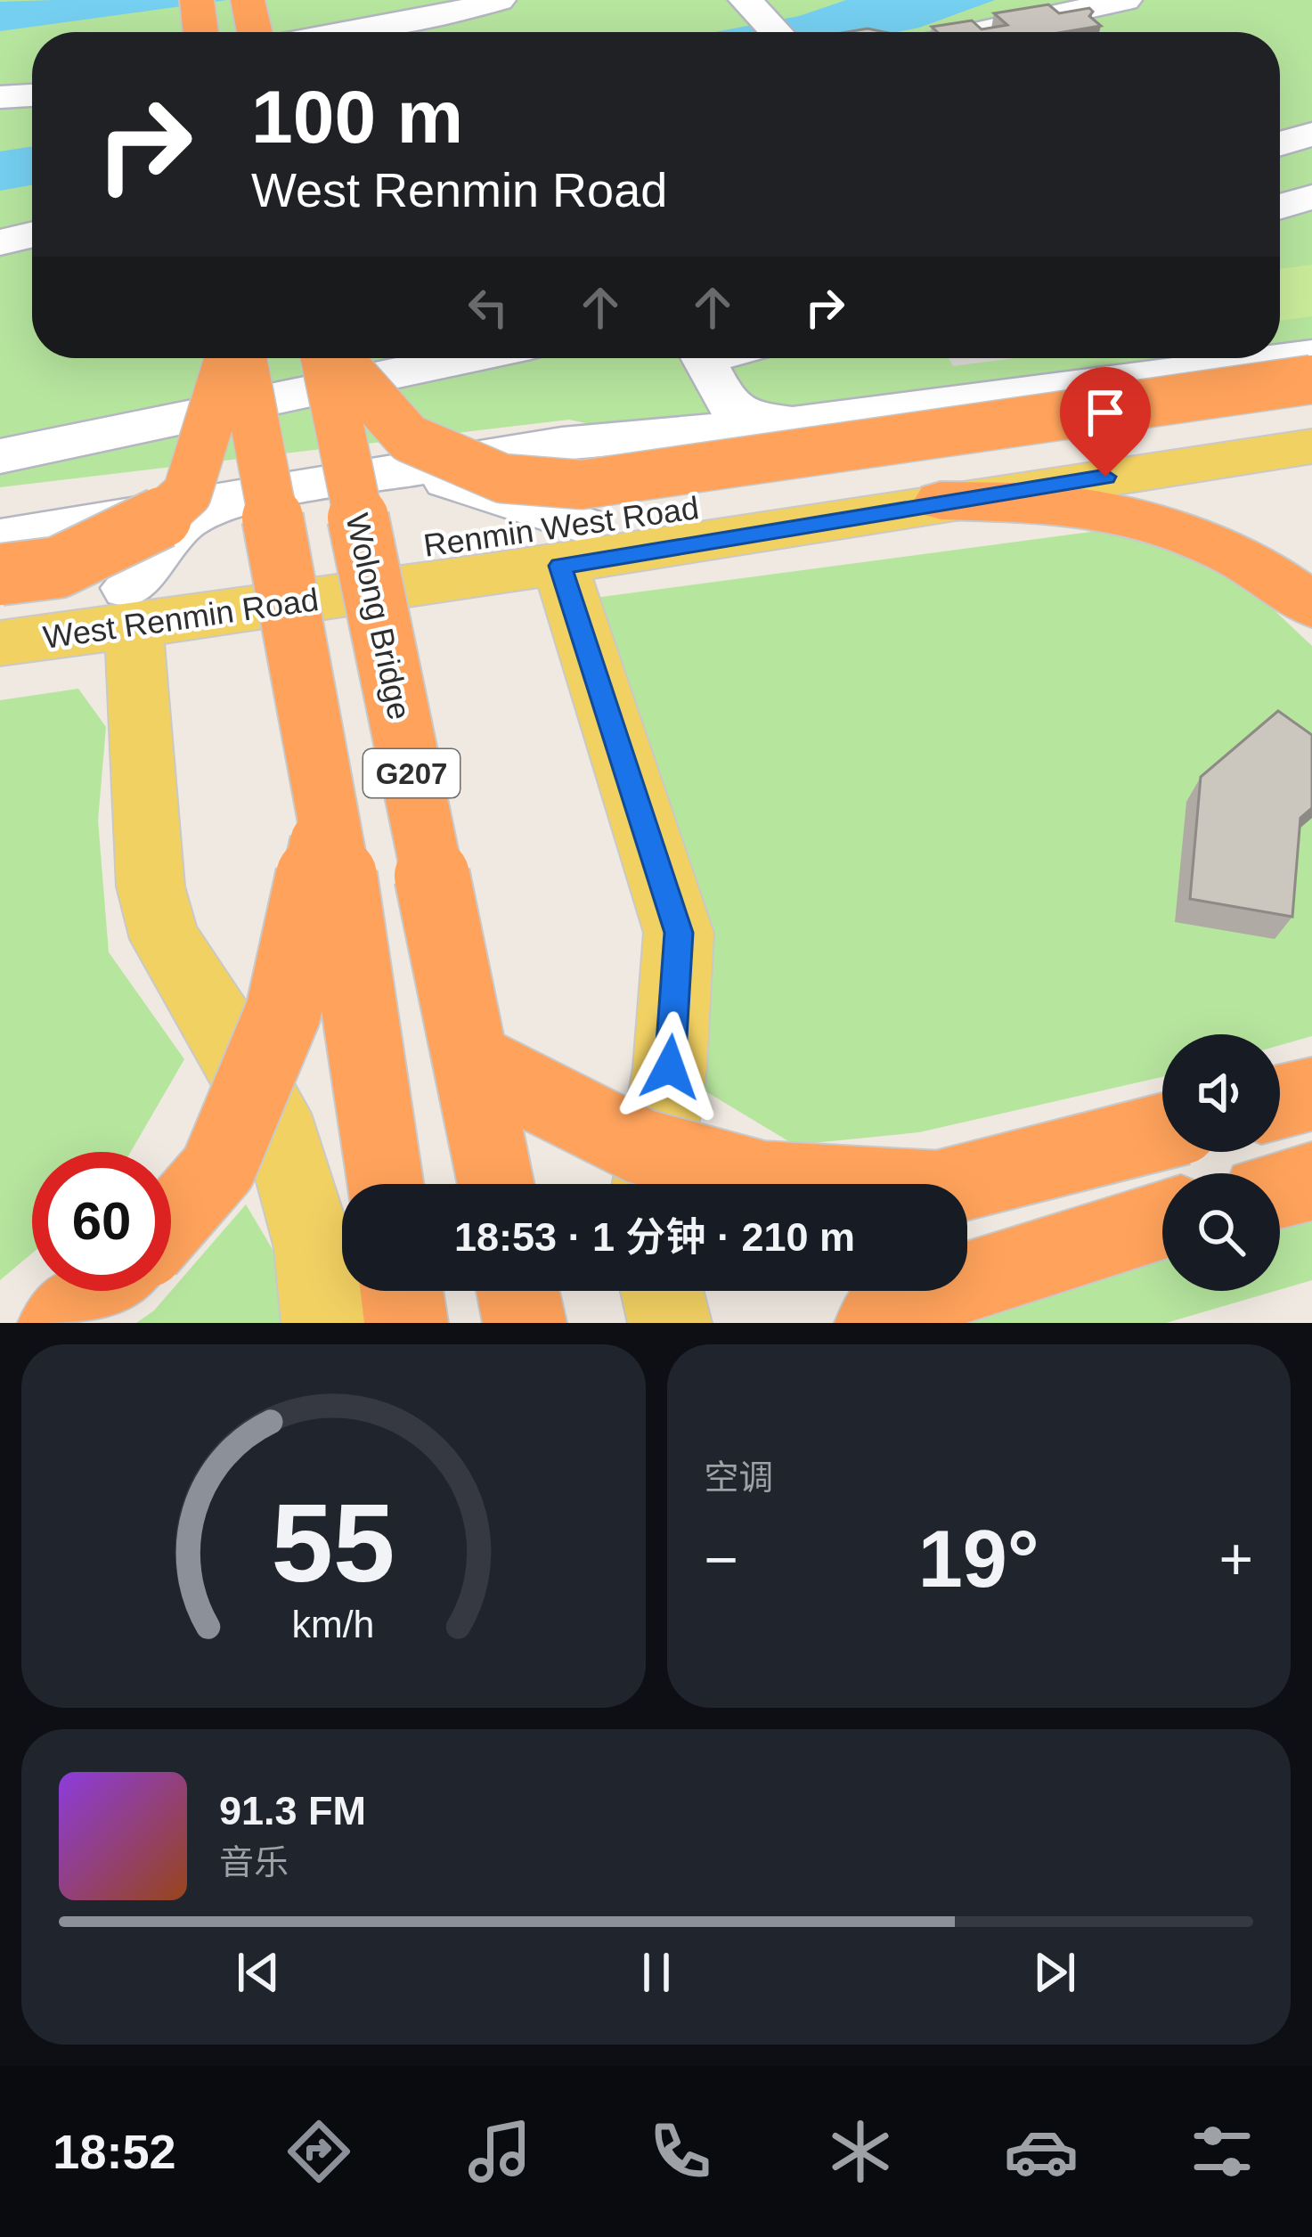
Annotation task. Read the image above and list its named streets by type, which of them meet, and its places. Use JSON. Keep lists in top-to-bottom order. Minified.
{"streets":{"highway":["Wolong Bridge","G207"],"main road":["Renmin West Road","West Renmin Road"]},"crossings":[["Renmin West Road","West Renmin Road"]],"page":{"turn":["100 m","West Renmin Road"],"limit":"60","trip":"18:53 · 1 分钟 · 210 m","tile":"空调","heat":["−","19°","+"],"song":["91.3 FM","音乐"],"tabs":"18:52","gauge":["55","km/h"]}}
